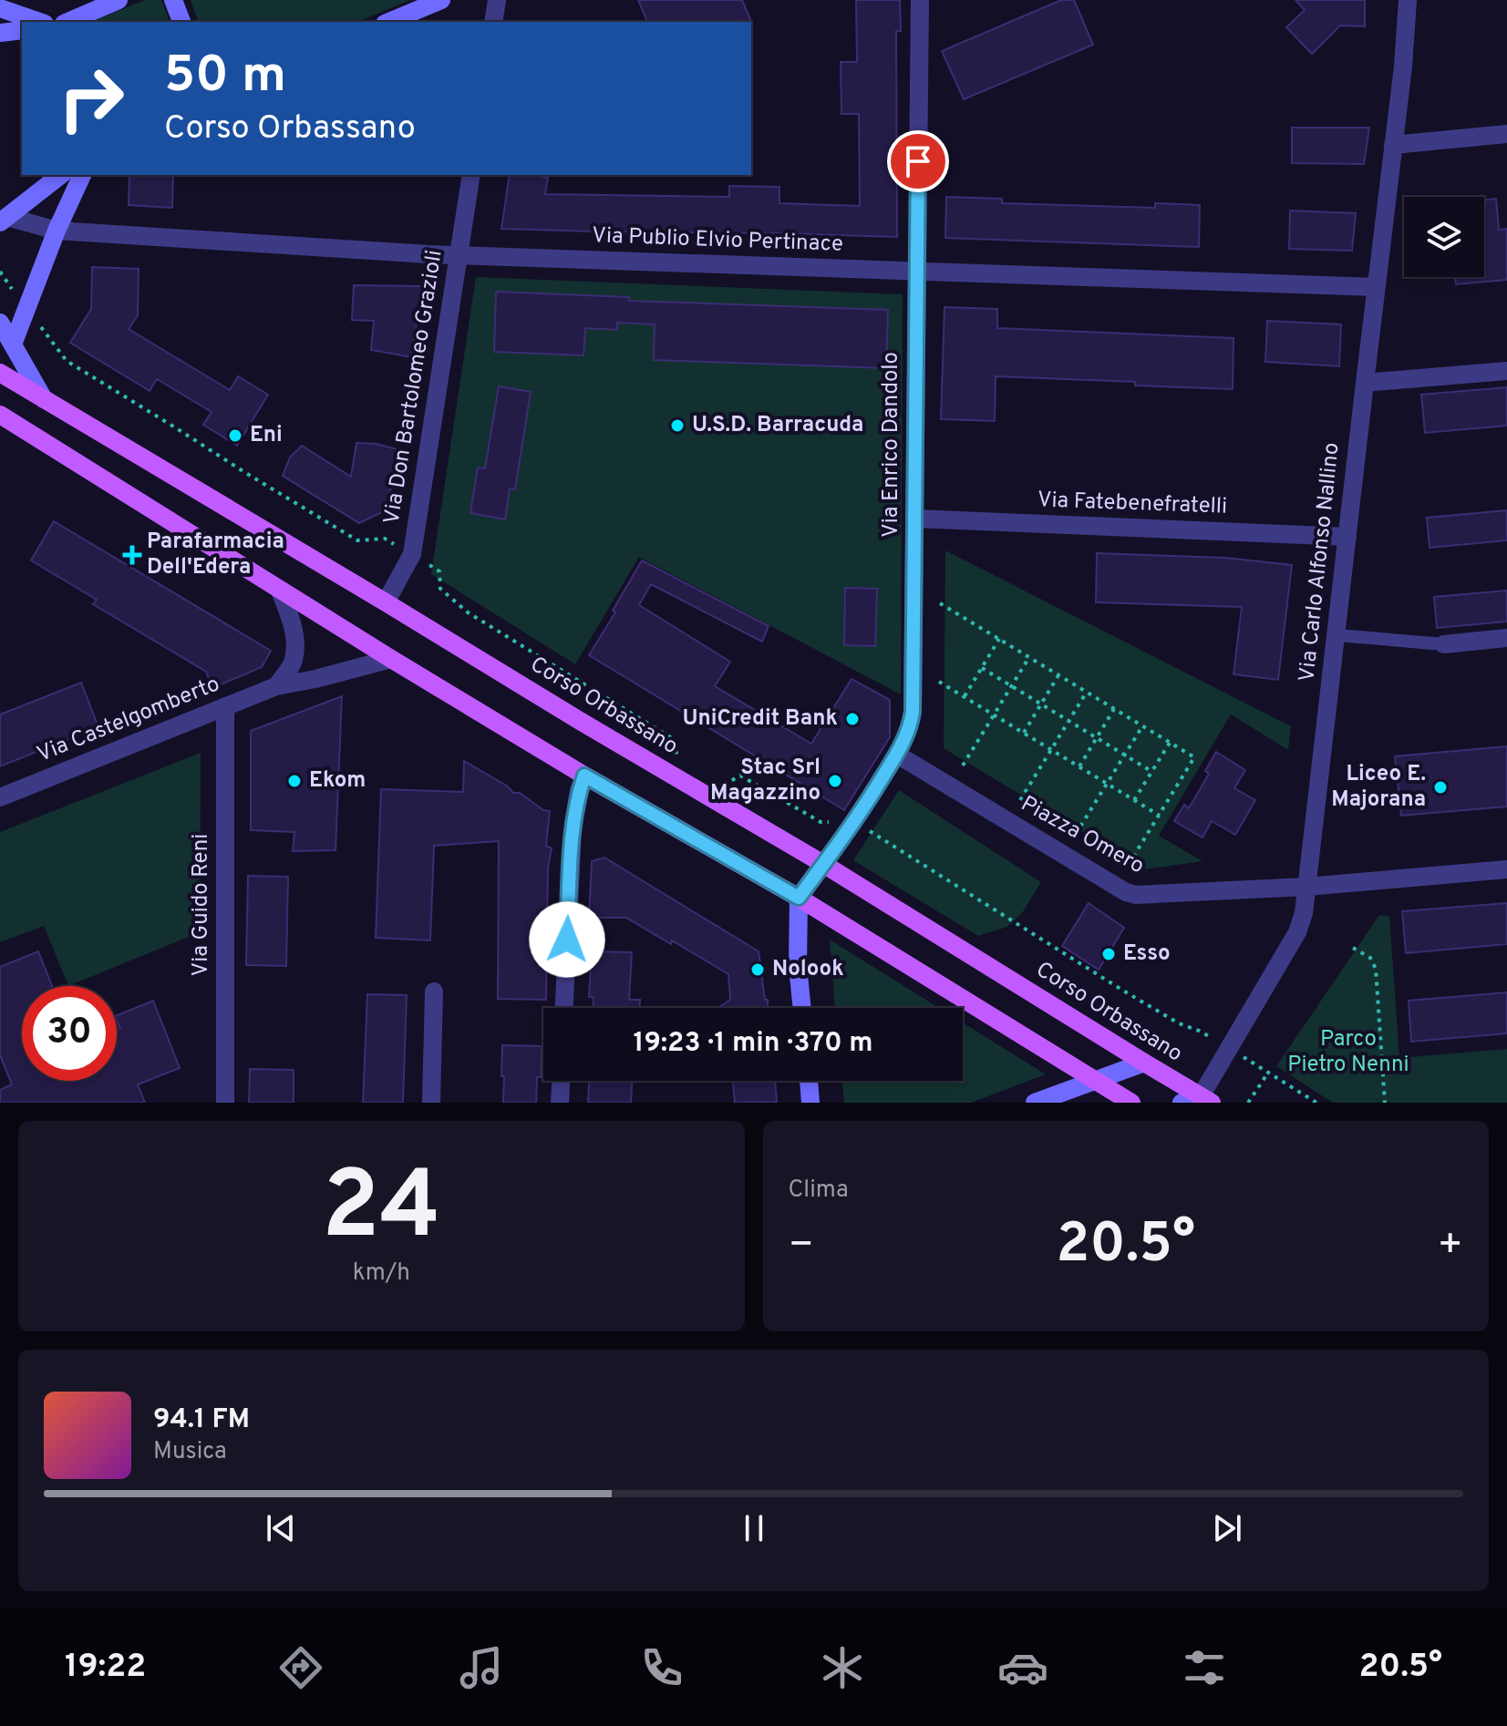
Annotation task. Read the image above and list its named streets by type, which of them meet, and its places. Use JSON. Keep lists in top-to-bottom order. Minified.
{"streets":{"main road":["Corso Orbassano"],"street":["Via Publio Elvio Pertinace","Via Don Bartolomeo Grazioli","Via Enrico Dandolo","Via Fatebenefratelli","Via Carlo Alfonso Nallino","Via Castelgomberto","Piazza Omero","Via Guido Reni"]},"crossings":[["Via Publio Elvio Pertinace","Via Don Bartolomeo Grazioli"],["Via Publio Elvio Pertinace","Via Enrico Dandolo"],["Via Publio Elvio Pertinace","Via Carlo Alfonso Nallino"],["Via Don Bartolomeo Grazioli","Corso Orbassano"],["Via Enrico Dandolo","Via Fatebenefratelli"],["Via Enrico Dandolo","Corso Orbassano"],["Via Enrico Dandolo","Piazza Omero"],["Via Fatebenefratelli","Via Carlo Alfonso Nallino"],["Via Carlo Alfonso Nallino","Corso Orbassano"],["Via Carlo Alfonso Nallino","Piazza Omero"],["Via Castelgomberto","Via Guido Reni"]],"parks":["Parco Pietro Nenni"],"places":{"other":["U.S.D. Barracuda","Eni","UniCredit Bank","Ekom","Stac Srl Magazzino","Liceo E. Majorana","Esso","Nolook"],"health":["Parafarmacia Dell'Edera"]},"page":{"turn":["50 m","Corso Orbassano"],"limit":"30","trip":"19:23 · 1 min · 370 m","tile":[["24","km/h"],"Clima"],"heat":["−","20.5°","+"],"song":["94.1 FM","Musica"],"tabs":["19:22","20.5°"]}}
